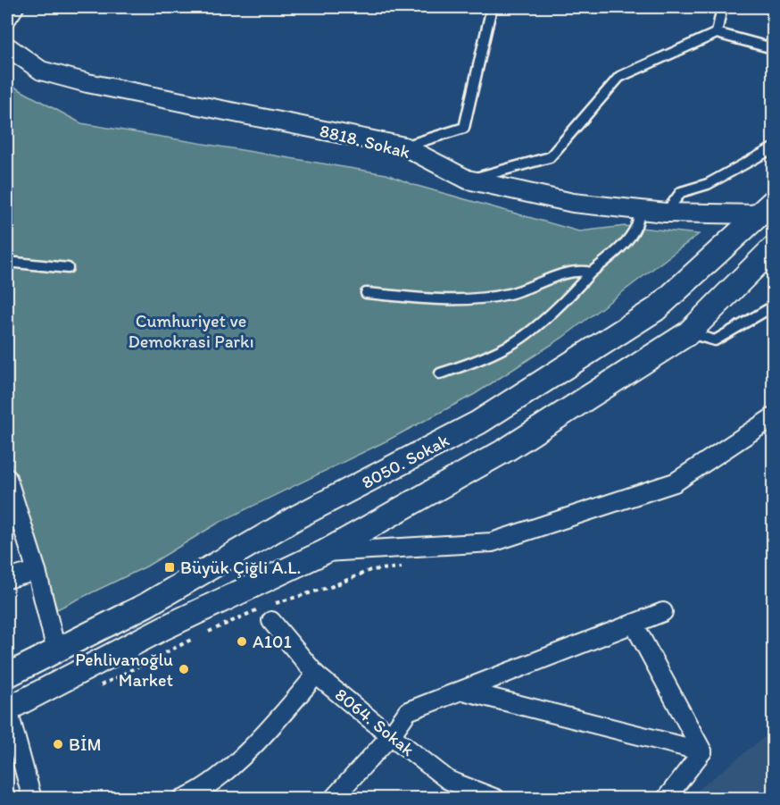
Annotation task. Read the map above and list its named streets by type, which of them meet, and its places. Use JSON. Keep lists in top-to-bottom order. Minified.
{"streets":{"street":["8818. Sokak","8050. Sokak","8064. Sokak"]},"crossings":[["8818. Sokak","8050. Sokak"]],"parks":["Cumhuriyet ve Demokrasi Parkı"],"places":{"transit":["Büyük Çiğli A.L."],"other":["A101","Pehlivanoğlu Market","BİM"]}}
